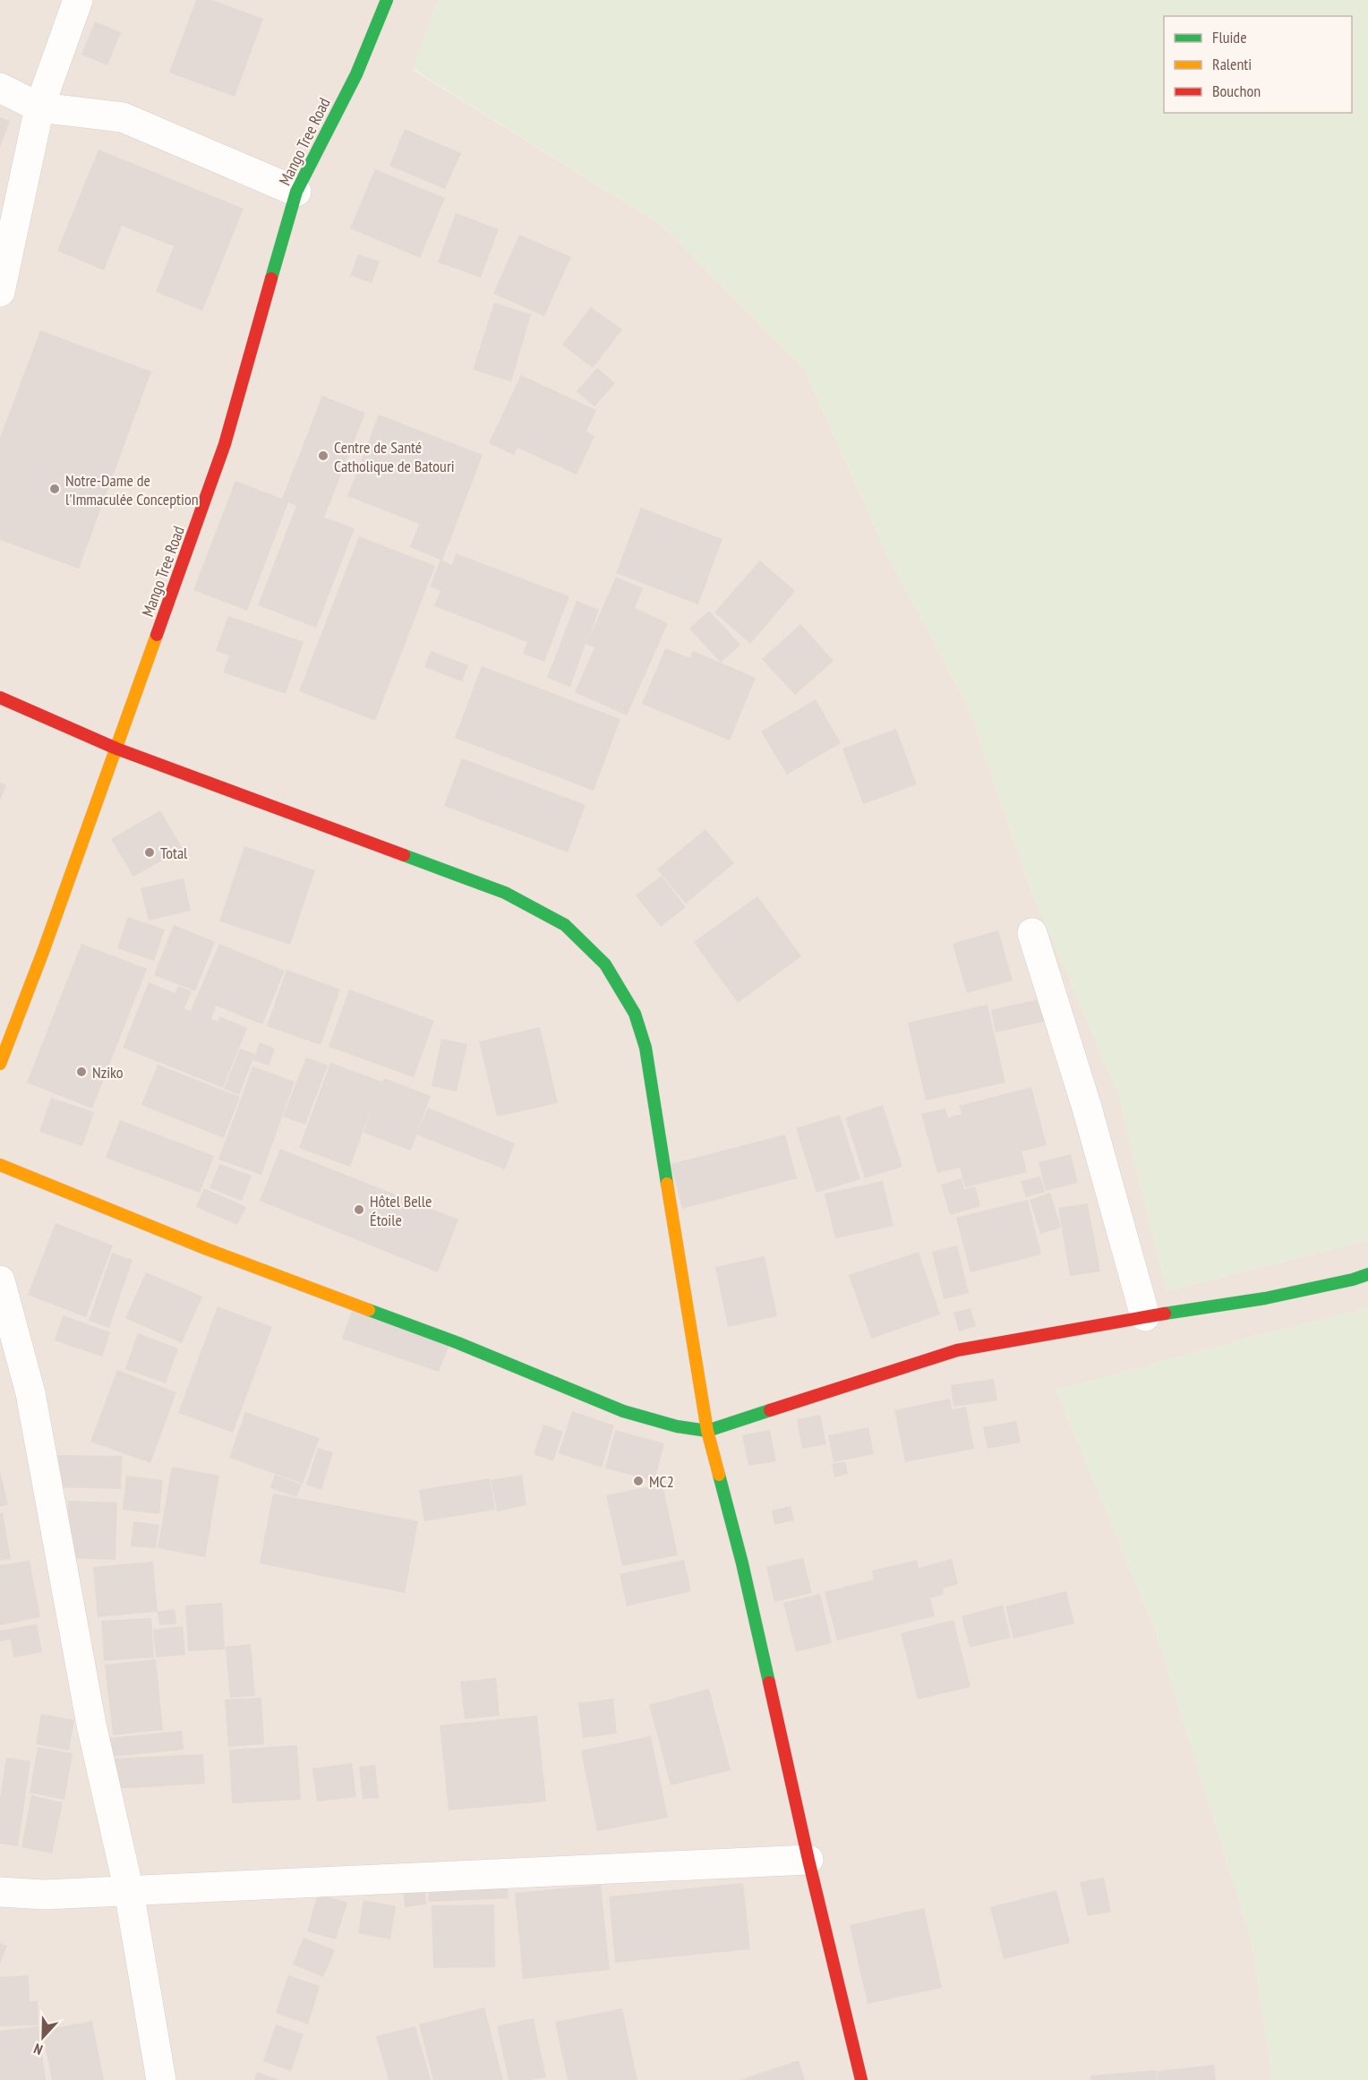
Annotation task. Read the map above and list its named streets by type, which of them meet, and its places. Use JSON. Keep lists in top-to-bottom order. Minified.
{"streets":{"street":["Mango Tree Road"]},"places":["Centre de Santé Catholique de Batouri","Notre-Dame de l'Immaculée Conception","Total","Nziko","Hôtel Belle Étoile","MC2"],"legend":["Fluide","Ralenti","Bouchon"],"north":"bottom"}
